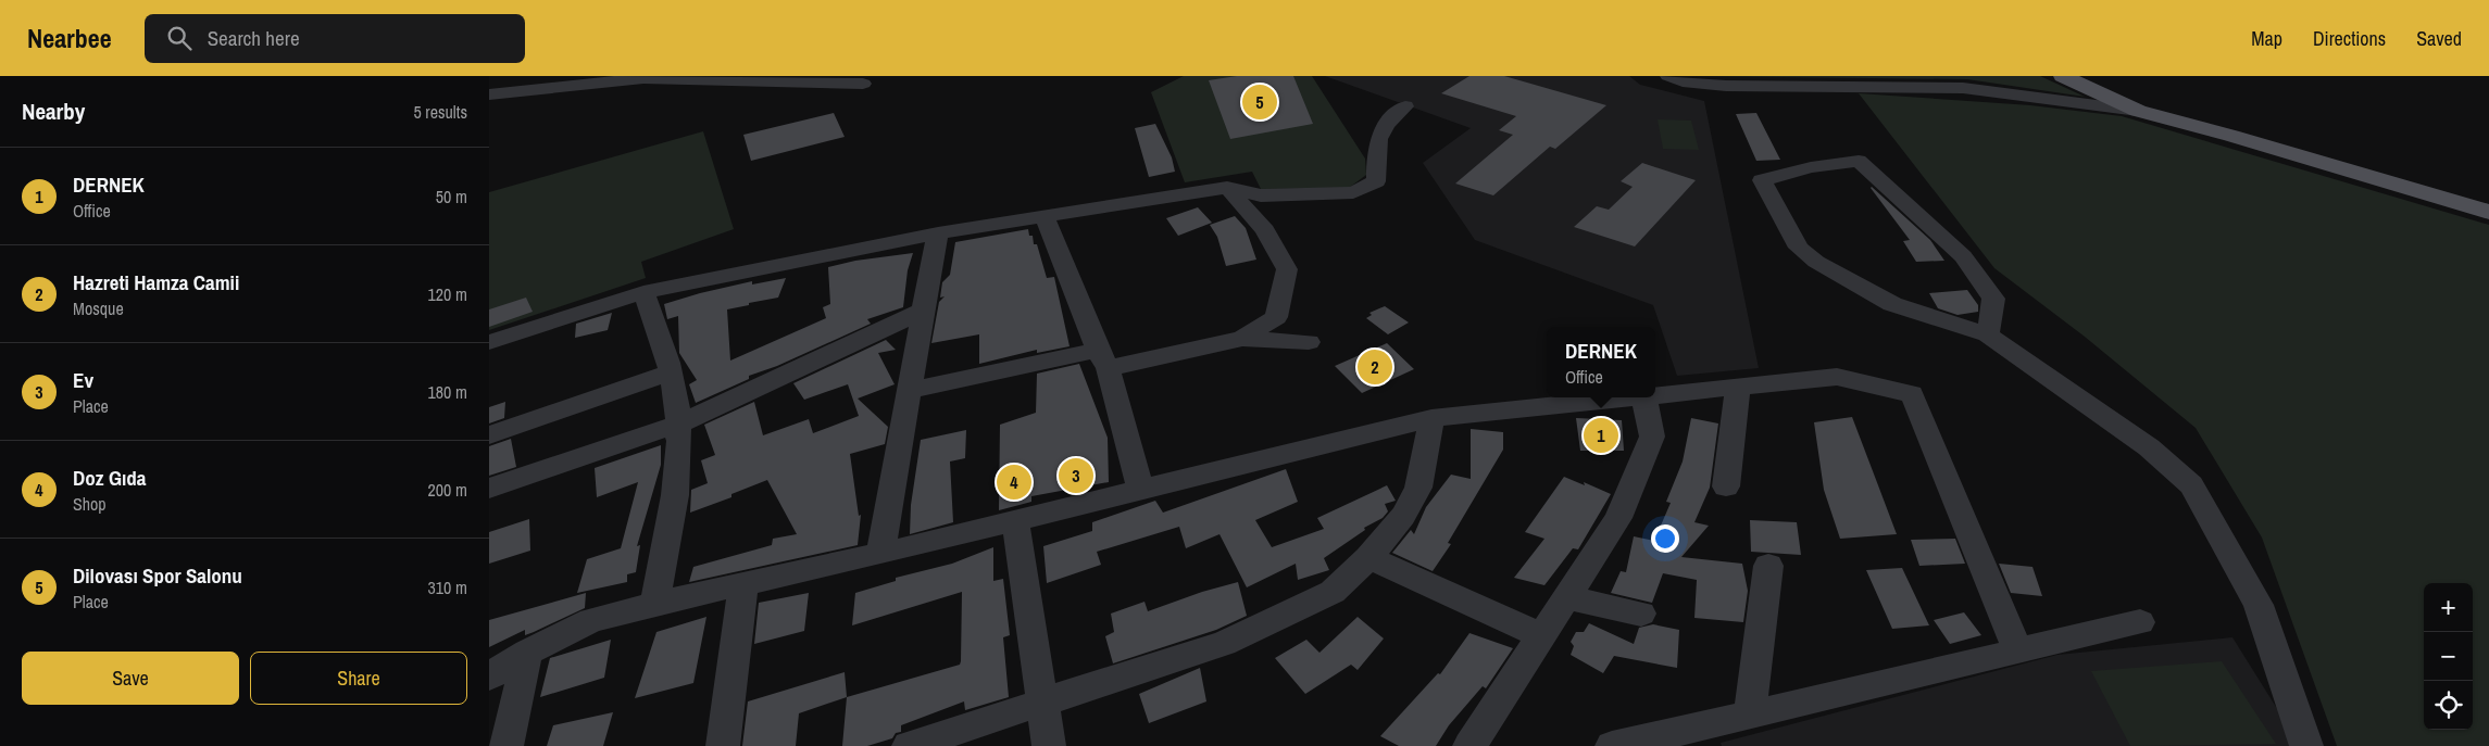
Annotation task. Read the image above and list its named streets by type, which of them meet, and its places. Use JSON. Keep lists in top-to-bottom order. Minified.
{"page":{"header":"Nearbee","search":"Search here","nav":["Map","Directions","Saved"],"heading":["Nearby","5 results"],"pins":["5","2","1","3","4"],"list":[{"mark":"1","name":"DERNEK","note":"Office","value":"50 m"},{"mark":"2","name":"Hazreti Hamza Camii","note":"Mosque","value":"120 m"},{"mark":"3","name":"Ev","note":"Place","value":"180 m"},{"mark":"4","name":"Doz Gıda","note":"Shop","value":"200 m"},{"mark":"5","name":"Dilovası Spor Salonu","note":"Place","value":"310 m"}],"popup":["DERNEK","Office"],"map_buttons":["+","−"],"buttons":["Save","Share"]}}
